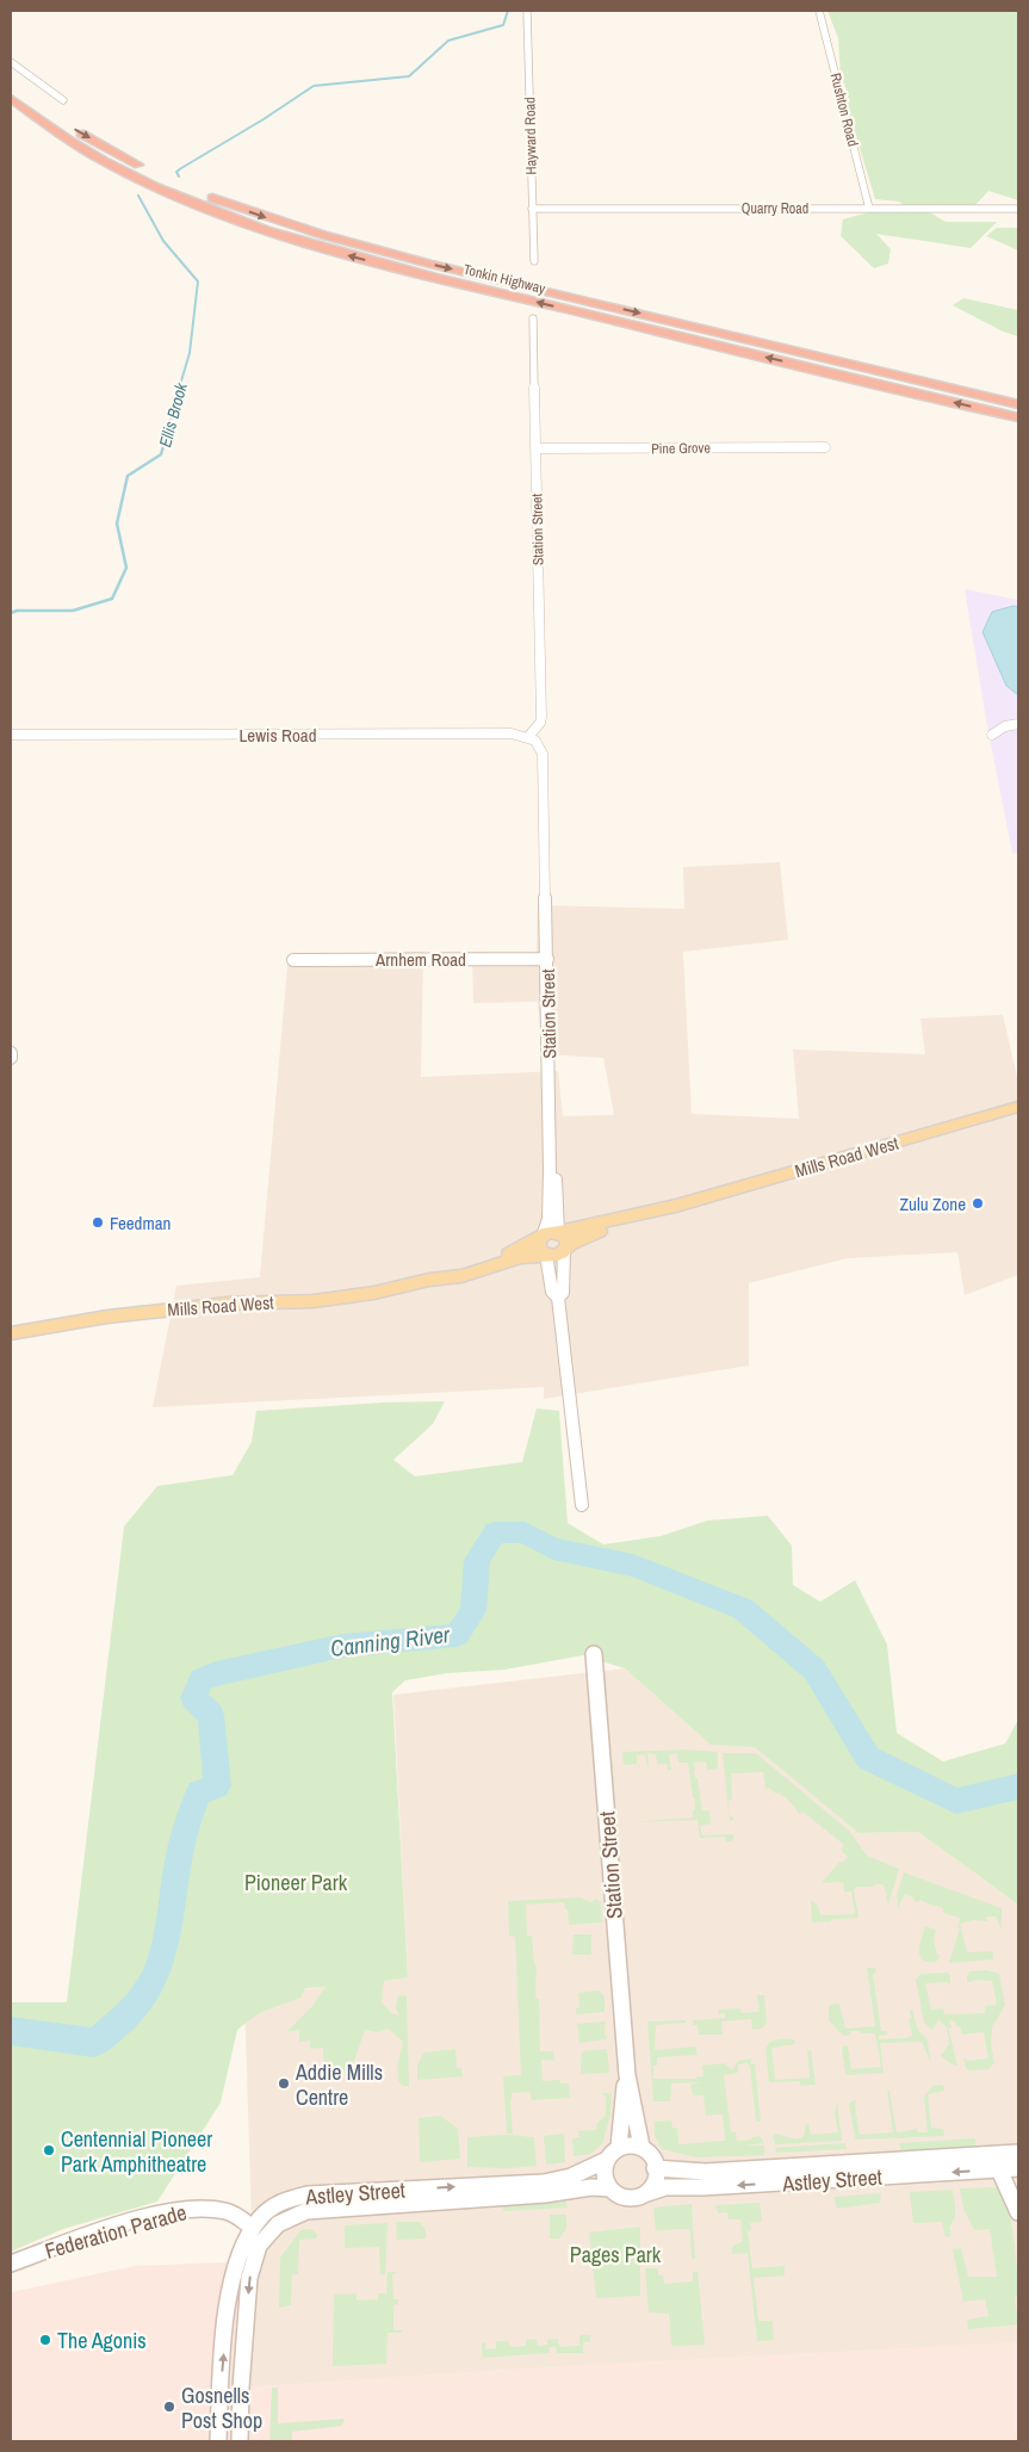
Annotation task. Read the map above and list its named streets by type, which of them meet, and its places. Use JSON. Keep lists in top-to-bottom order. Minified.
{"streets":{"highway":["Tonkin Highway"],"main road":["Mills Road West"],"street":["Rushton Road","Hayward Road","Quarry Road","Pine Grove","Station Street","Lewis Road","Arnhem Road","Astley Street","Federation Parade"]},"crossings":[["Rushton Road","Quarry Road"],["Hayward Road","Quarry Road"],["Pine Grove","Station Street"],["Station Street","Lewis Road"],["Station Street","Arnhem Road"],["Station Street","Mills Road West"],["Station Street","Astley Street"],["Astley Street","Federation Parade"]],"water":["Ellis Brook","Canning River"],"parks":["Pioneer Park","Pages Park"],"places":["Zulu Zone","Feedman","Addie Mills Centre","Centennial Pioneer Park Amphitheatre","The Agonis","Gosnells Post Shop"]}
